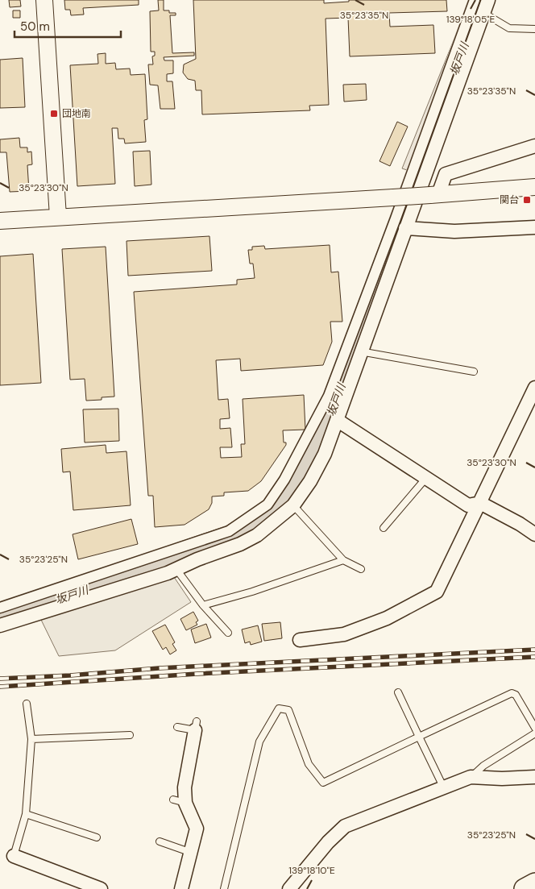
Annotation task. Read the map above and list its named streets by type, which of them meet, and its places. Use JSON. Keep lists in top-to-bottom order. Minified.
{"water":["坂戸川"],"places":{"transit":["団地南","関台"]},"scale_bar":"50 m","coordinates":["35°23'35\"N","139°18'05\"E","35°23'30\"N","35°23'25\"N","139°18'10\"E"]}
